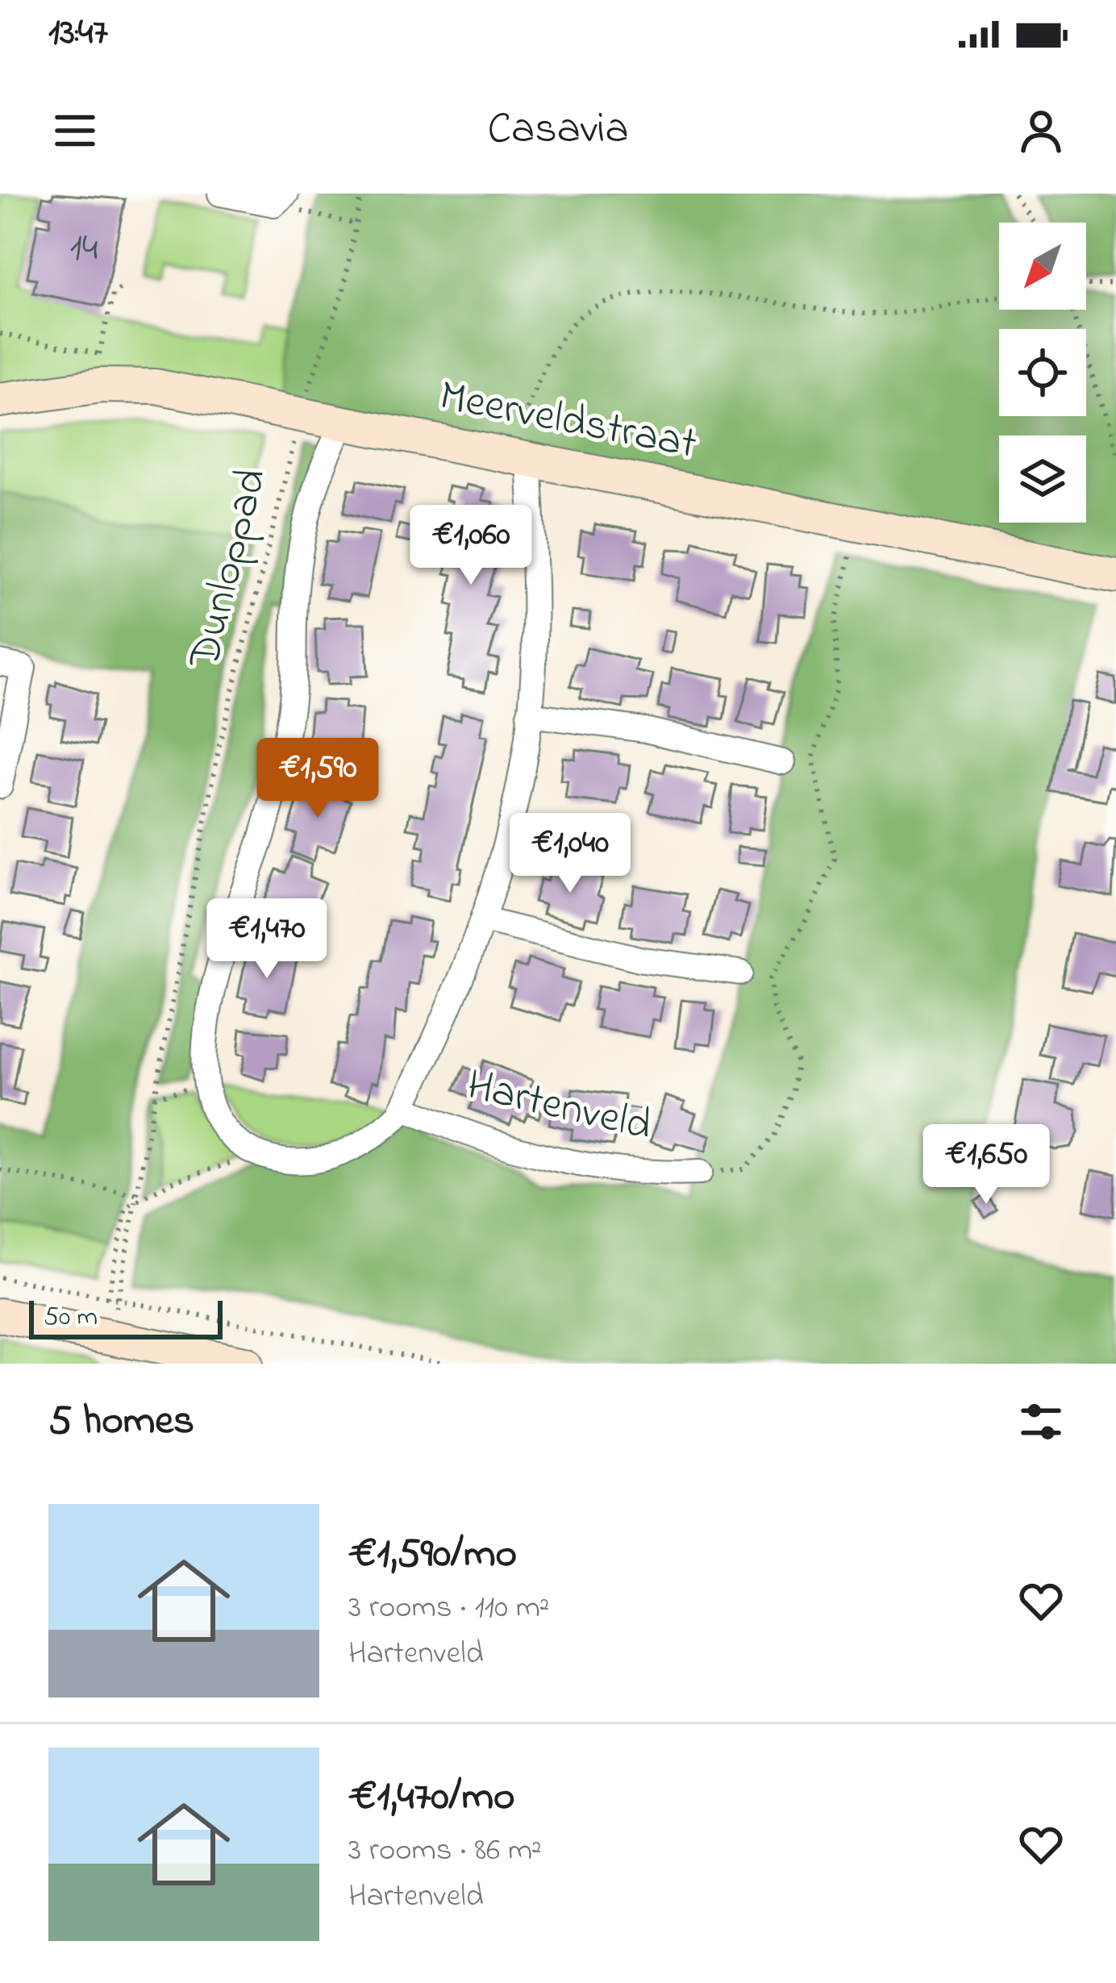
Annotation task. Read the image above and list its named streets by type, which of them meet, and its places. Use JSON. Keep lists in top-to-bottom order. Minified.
{"streets":{"street":["Meerveldstraat","Hartenveld"],"path":["Dunloppad"]},"crossings":[["Meerveldstraat","Dunloppad"],["Meerveldstraat","Hartenveld"]],"house_numbers":["14"],"scale_bar":"50 m","north":"bottom left","page":{"status":"13:47","header":"Casavia","price":["€1,060","€1,590","€1,040","€1,470","€1,650"],"scale":"50 m","heading":"5 homes","list":[{"name":"€1,590/mo","note":"3 rooms · 110 m² · Hartenveld"},{"name":"€1,470/mo","note":"3 rooms · 86 m² · Hartenveld"}]}}
